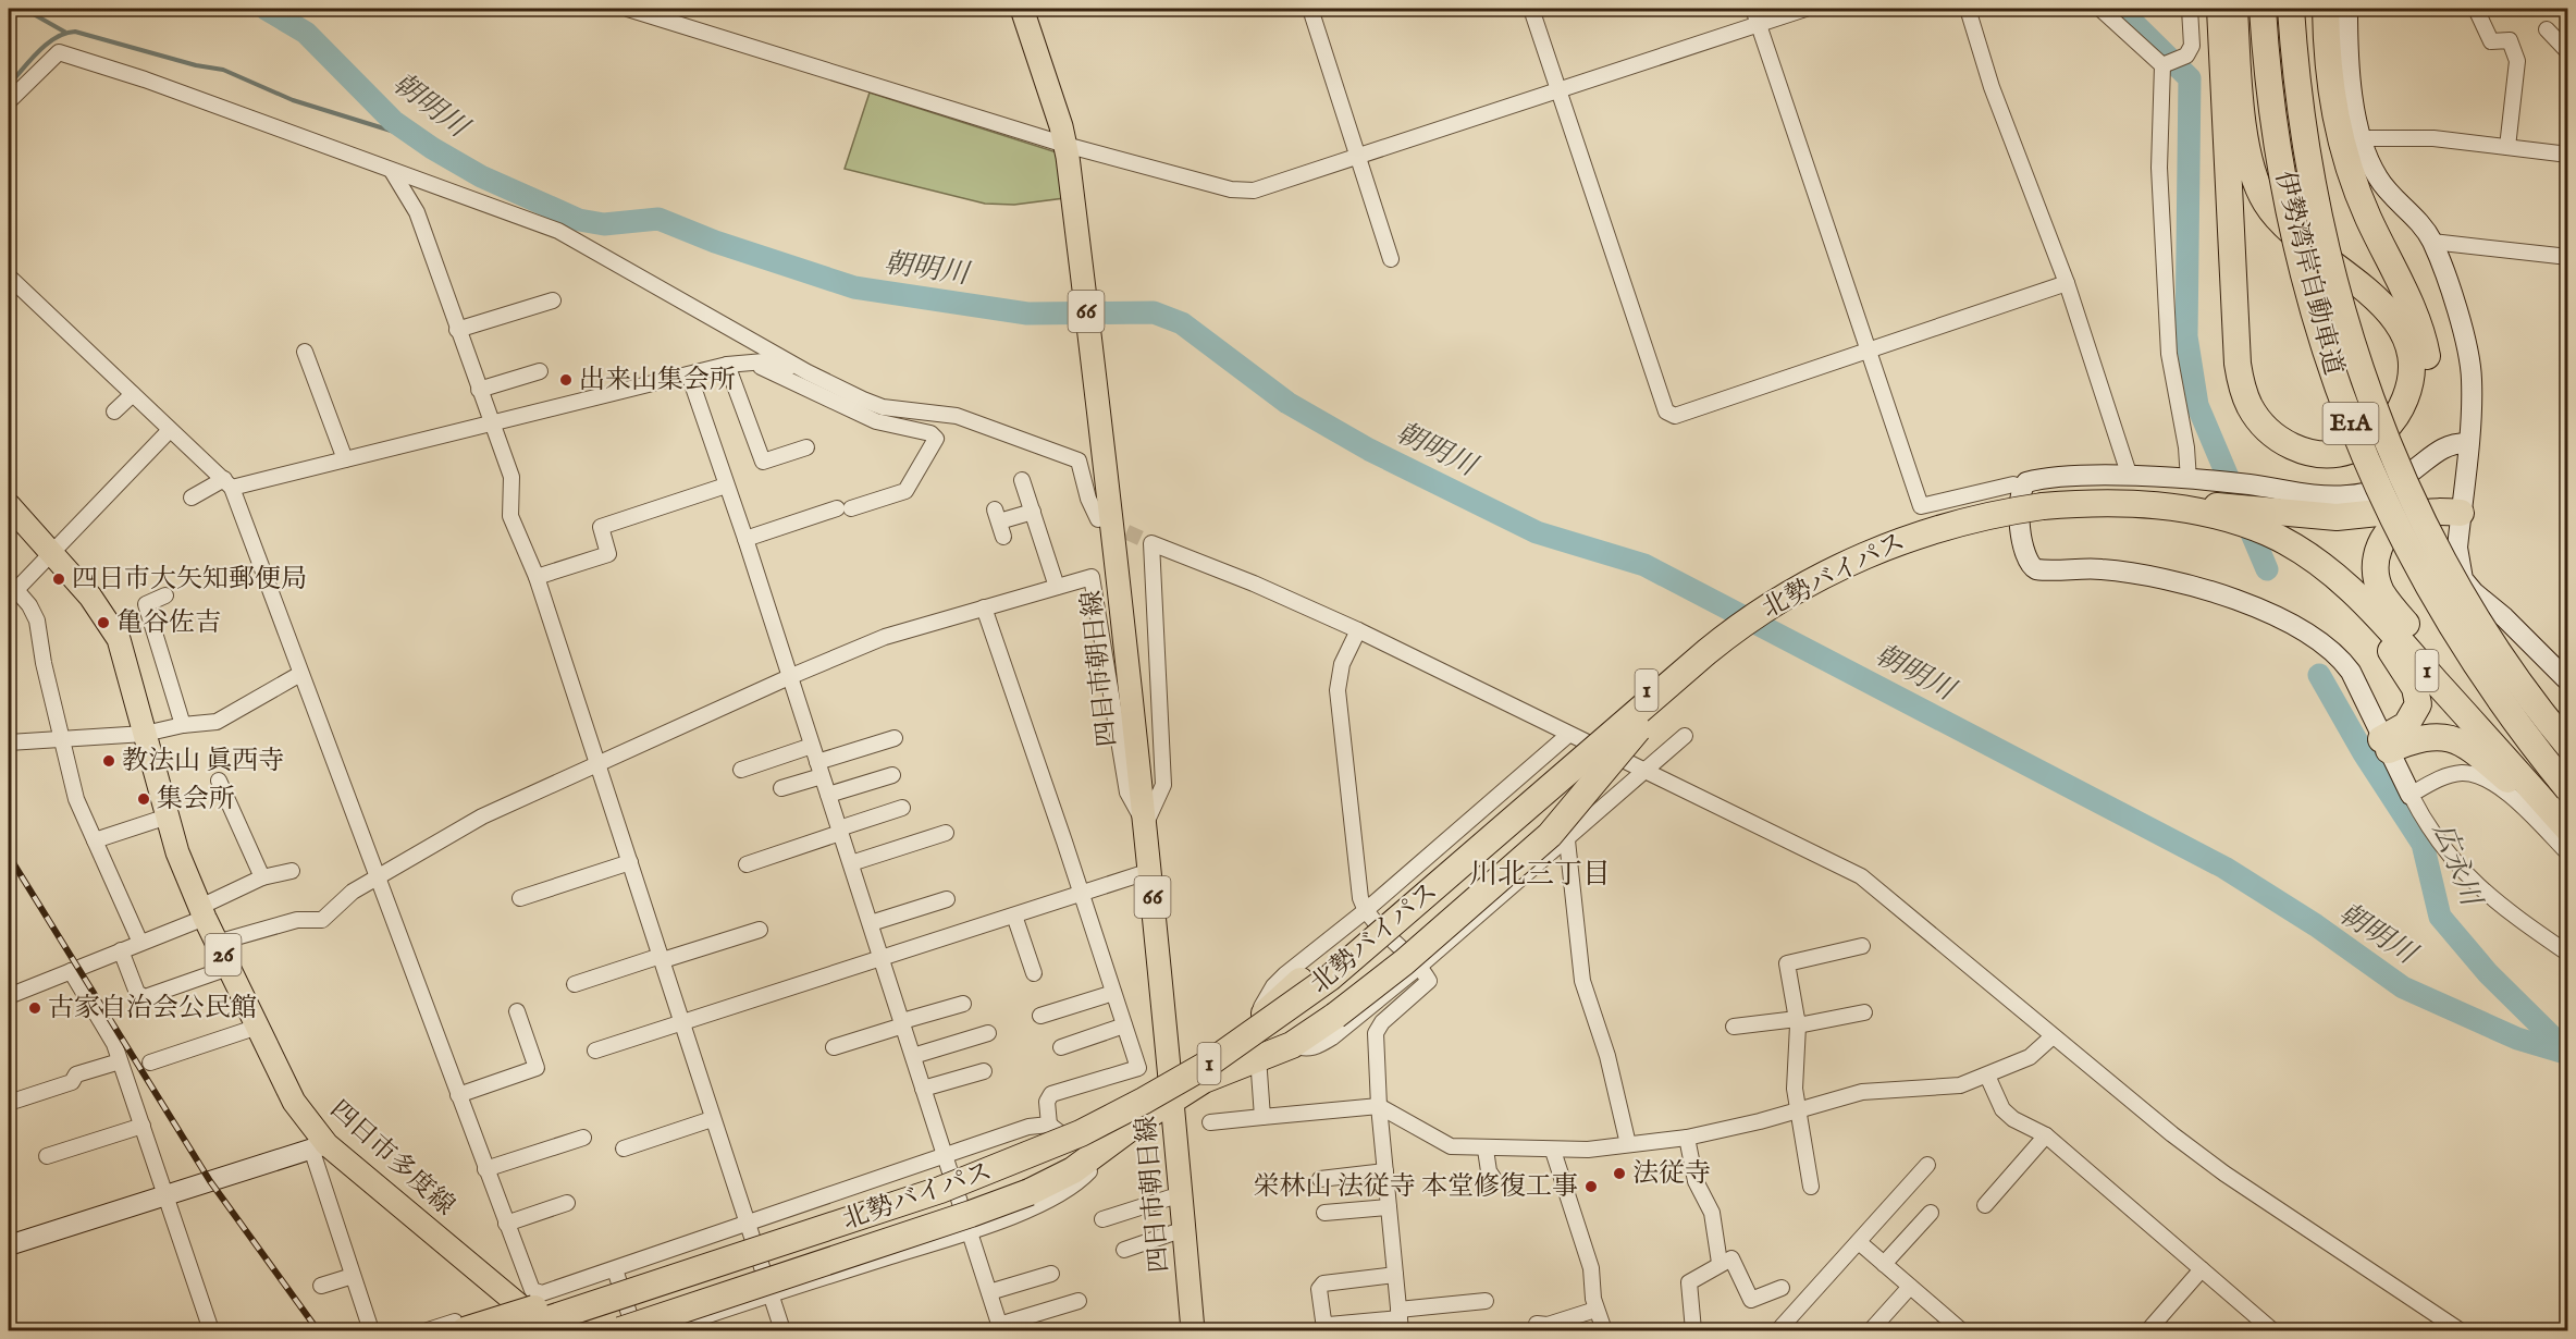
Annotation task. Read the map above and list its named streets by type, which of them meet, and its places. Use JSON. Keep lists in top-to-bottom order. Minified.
{"streets":{"highway":["伊勢湾岸自動車道","E1A","北勢バイパス","1"],"main road":["66","四日市朝日線","26","四日市多度線"]},"crossings":[["北勢バイパス","1"],["四日市朝日線","1"]],"districts":["川北三丁目"],"water":["朝明川","広永川"],"places":["出来山集会所","四日市大矢知郵便局","亀谷佐吉","教法山 眞西寺","集会所","古家自治会公民館","法従寺","栄林山 法従寺 本堂修復工事"]}
